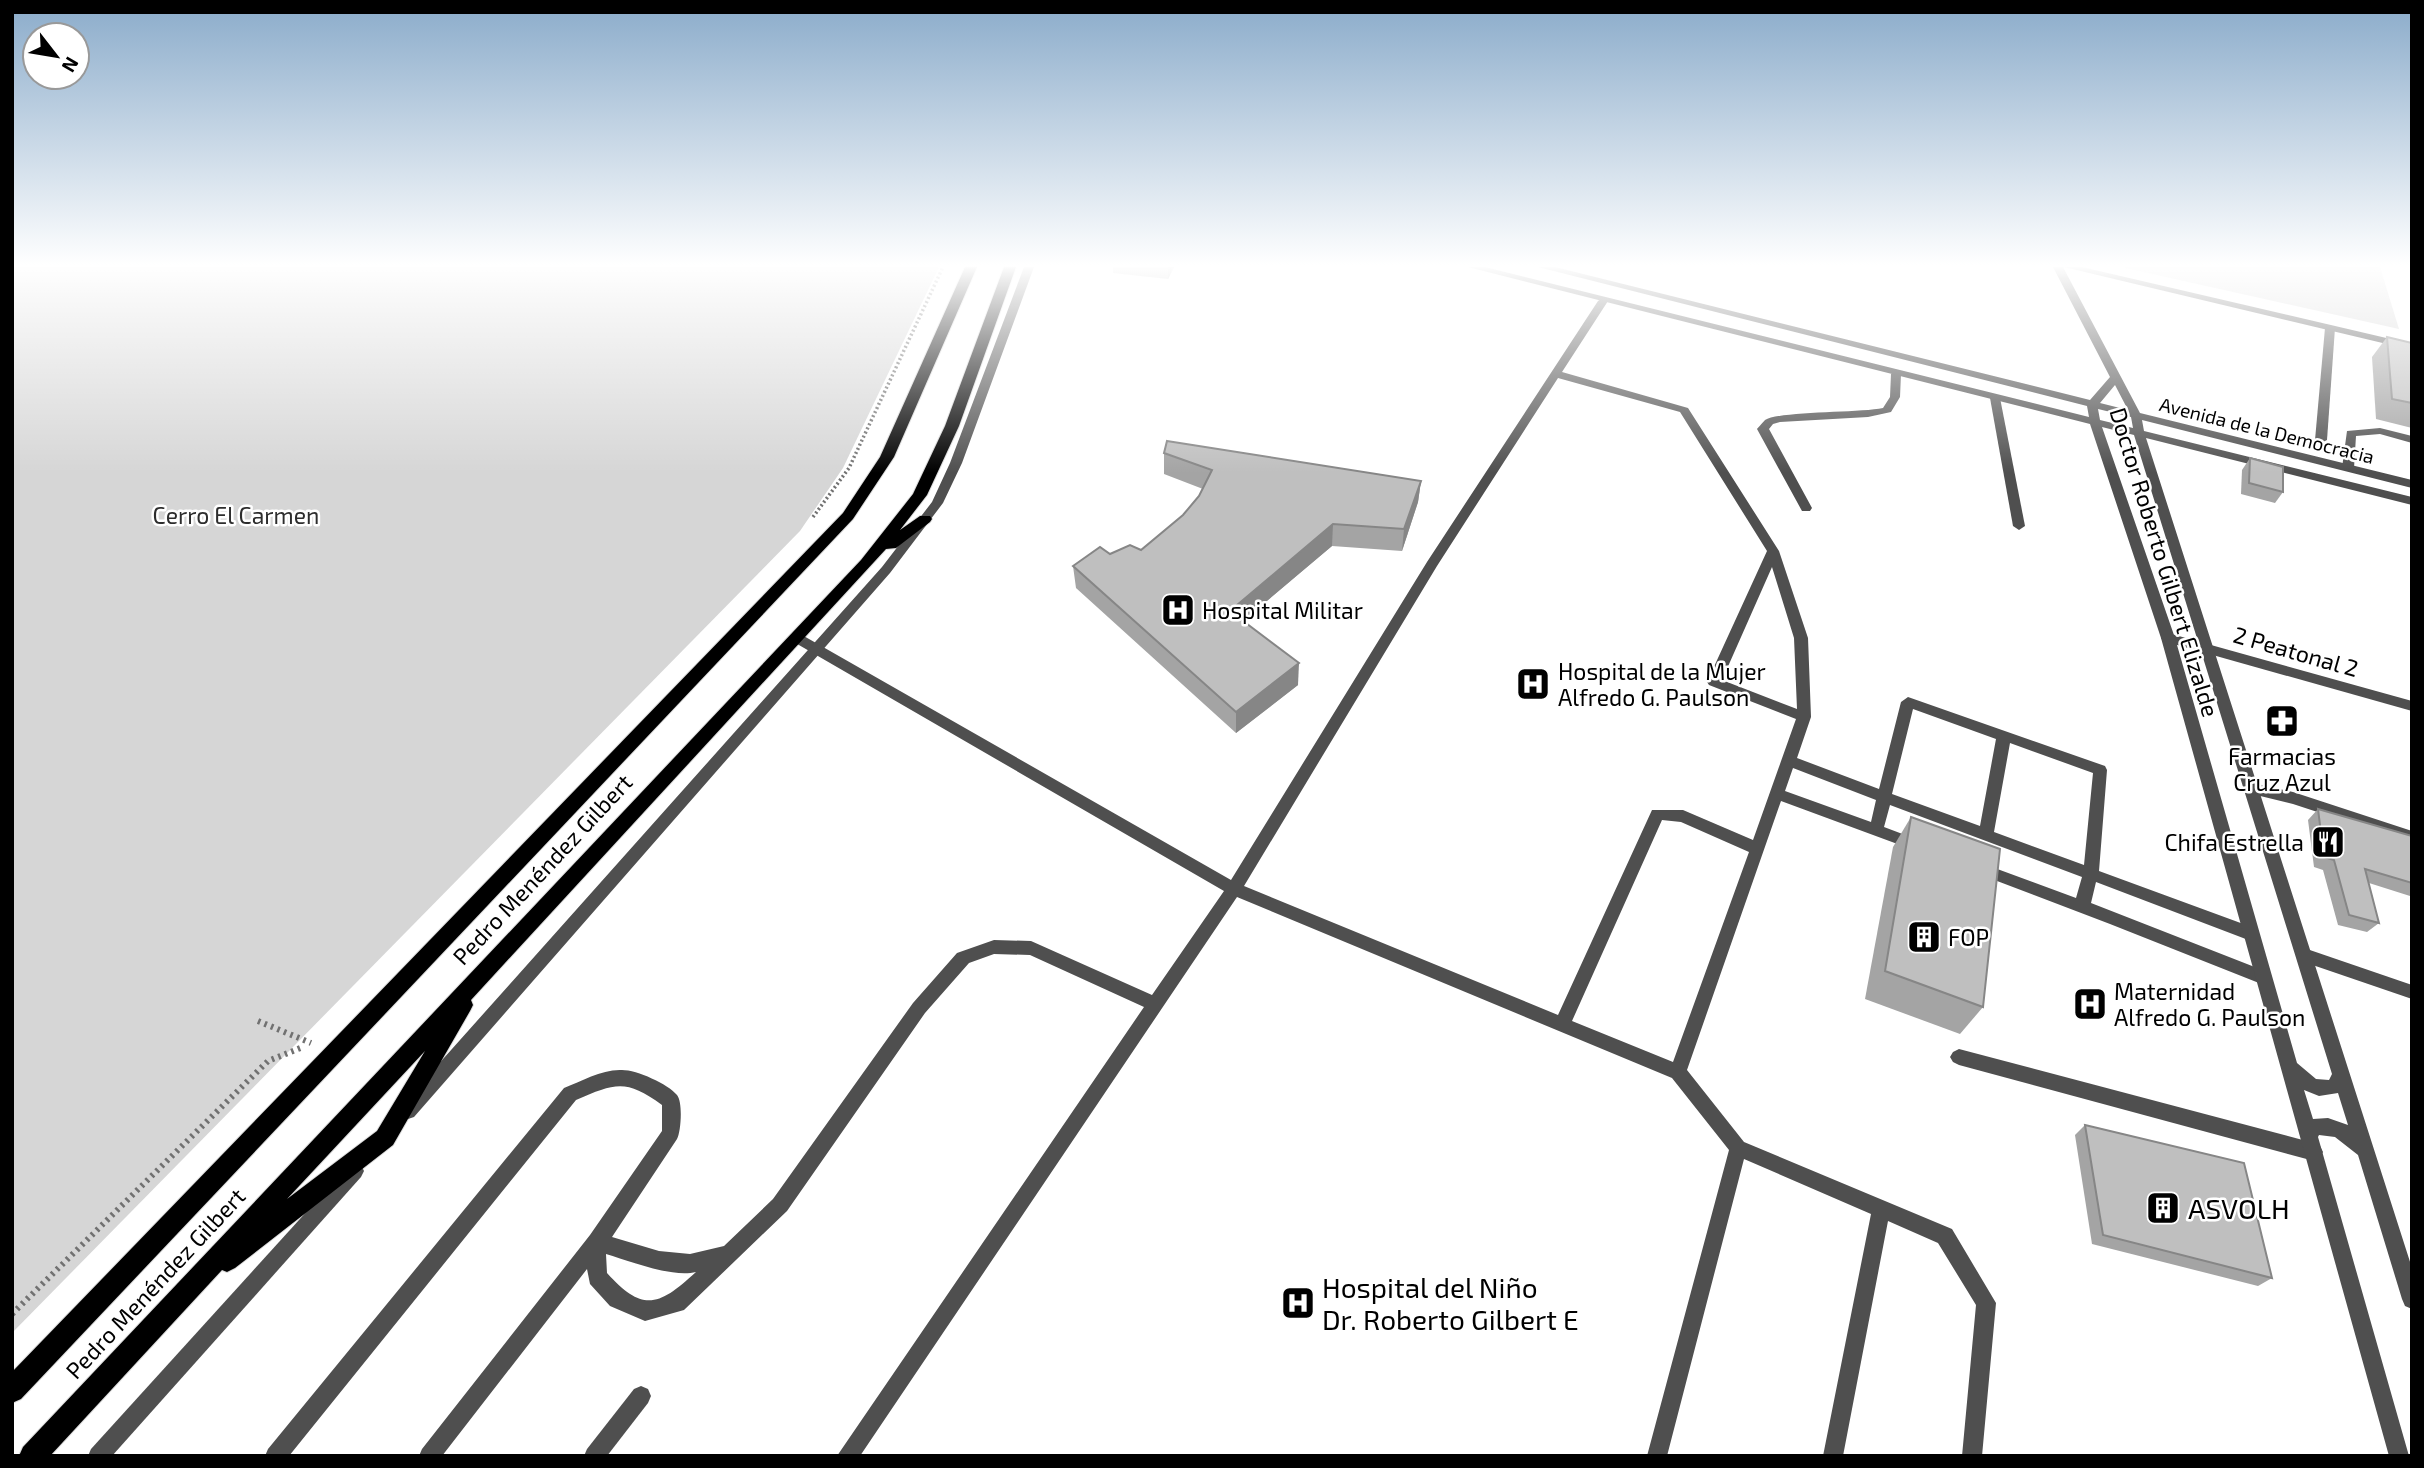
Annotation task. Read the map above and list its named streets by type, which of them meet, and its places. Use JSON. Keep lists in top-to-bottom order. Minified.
{"streets":{"main road":["Pedro Menéndez Gilbert"],"street":["Avenida de la Democracia","Doctor Roberto Gilbert Elizalde","2 Peatonal 2"]},"crossings":[["Avenida de la Democracia","Doctor Roberto Gilbert Elizalde"],["Doctor Roberto Gilbert Elizalde","2 Peatonal 2"]],"parks":["Cerro El Carmen"],"places":{"hospital":["Hospital Militar","Hospital de la Mujer Alfredo G. Paulson","Maternidad Alfredo G. Paulson","Hospital del Niño Dr. Roberto Gilbert E"],"pharmacy":["Farmacias Cruz Azul"],"restaurant":["Chifa Estrella"],"building":["FOP","ASVOLH"]},"north":"bottom right"}
